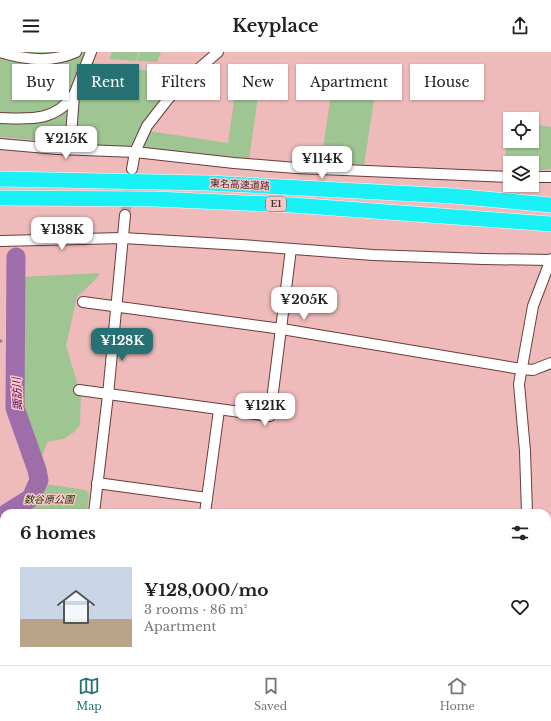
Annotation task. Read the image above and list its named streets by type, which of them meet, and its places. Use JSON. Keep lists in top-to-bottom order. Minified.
{"streets":{"highway":["東名高速道路","E1"]},"water":["諏訪川"],"parks":["数谷原公園"],"page":{"header":"Keyplace","chip":["Buy","Rent","Filters","New","Apartment","House"],"price":["¥215K","¥114K","¥138K","¥205K","¥128K","¥121K"],"heading":"6 homes","list":[{"name":"¥128,000/mo","note":"3 rooms · 86 m² · Apartment"}],"tabs":["Map","Saved","Home"]}}
